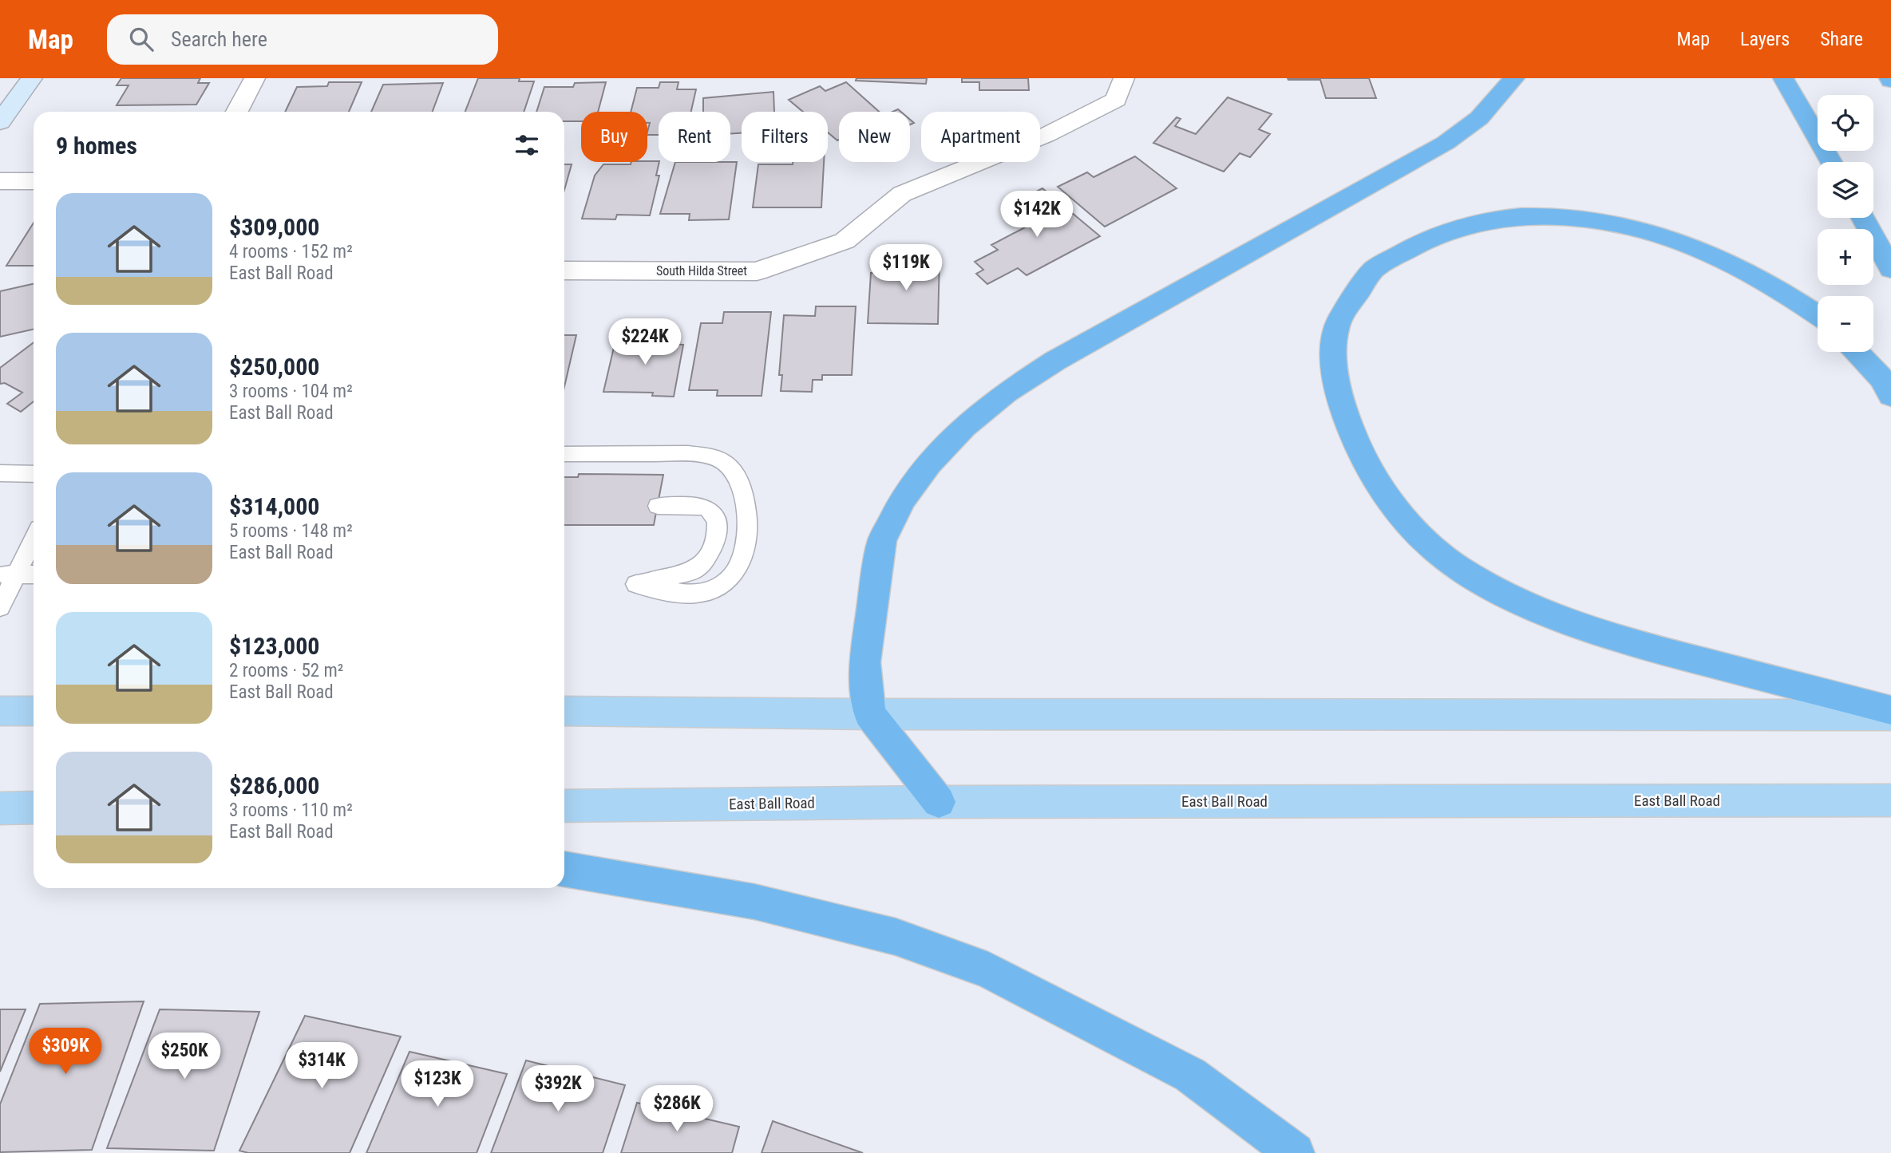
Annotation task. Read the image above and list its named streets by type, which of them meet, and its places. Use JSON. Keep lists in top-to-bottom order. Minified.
{"streets":{"main road":["East Ball Road"],"street":["South Hilda Street"]},"page":{"header":"Map","search":"Search here","nav":["Map","Layers","Share"],"map_buttons":["+","−"],"chip":["Buy","Rent","Filters","New","Apartment"],"heading":"9 homes","list":[{"name":"$309,000","note":"4 rooms · 152 m² · East Ball Road"},{"name":"$250,000","note":"3 rooms · 104 m² · East Ball Road"},{"name":"$314,000","note":"5 rooms · 148 m² · East Ball Road"},{"name":"$123,000","note":"2 rooms · 52 m² · East Ball Road"},{"name":"$286,000","note":"3 rooms · 110 m² · East Ball Road"}],"price":["$142K","$119K","$224K","$309K","$250K","$314K","$123K","$392K","$286K"]}}
